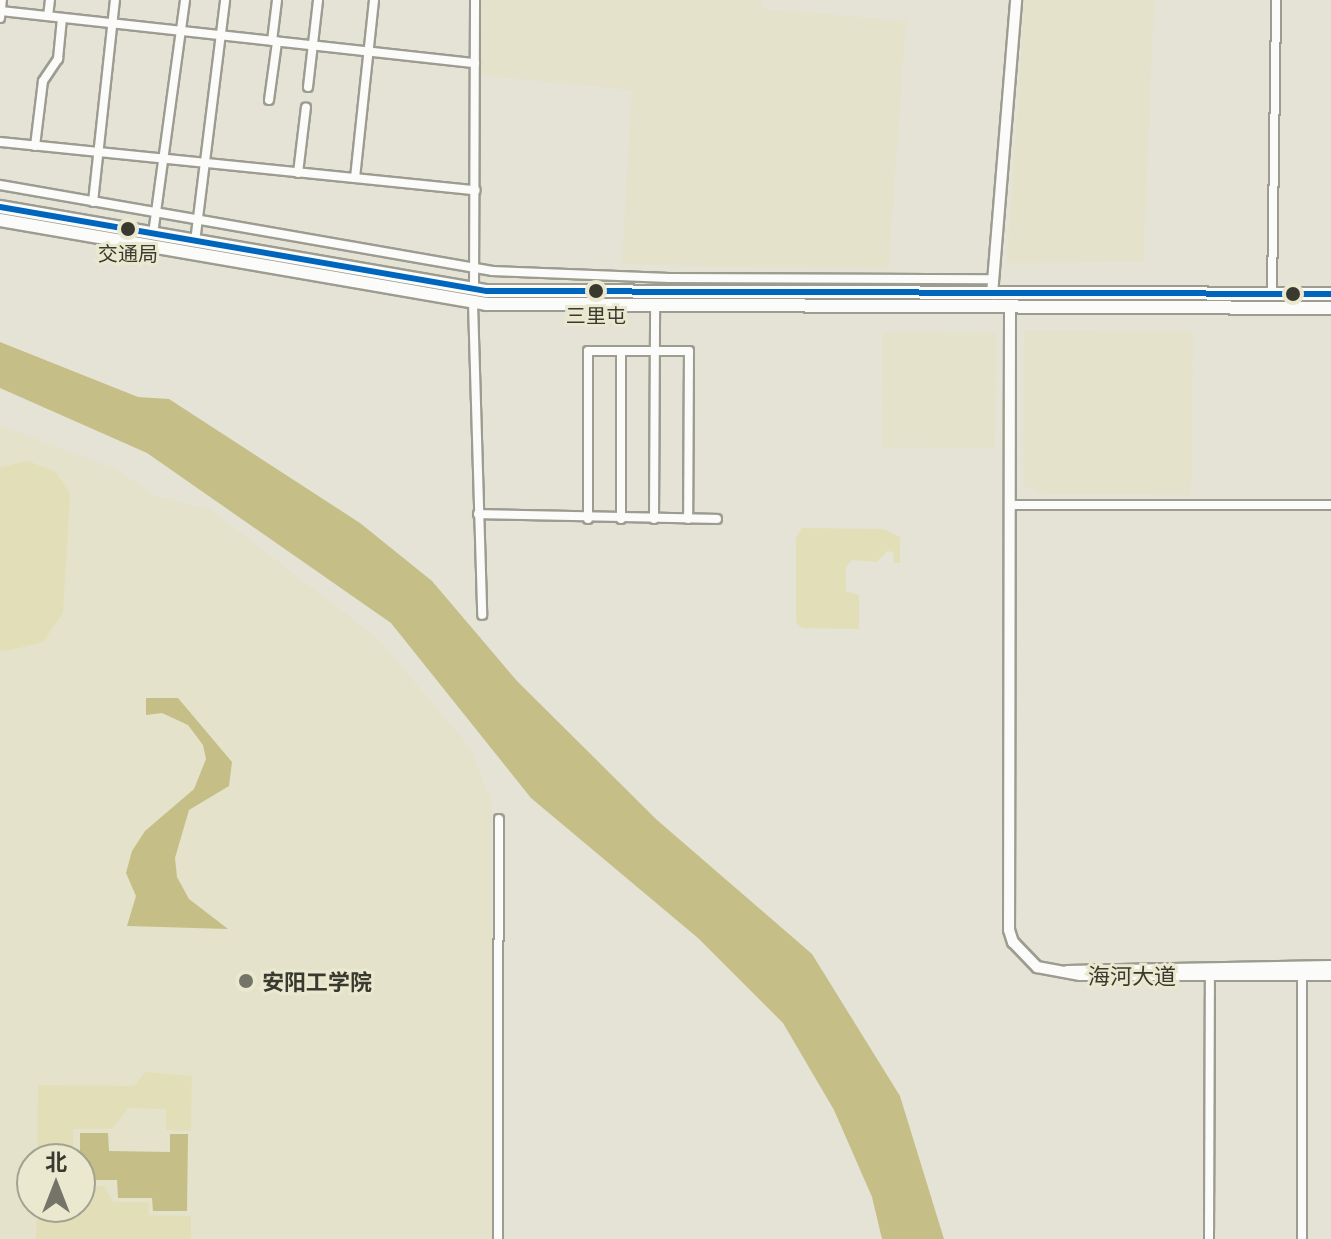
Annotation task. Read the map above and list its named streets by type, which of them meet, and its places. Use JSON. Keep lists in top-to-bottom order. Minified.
{"streets":{"street":["海河大道"]},"places":["交通局","三里屯","安阳工学院"],"north":"top"}
